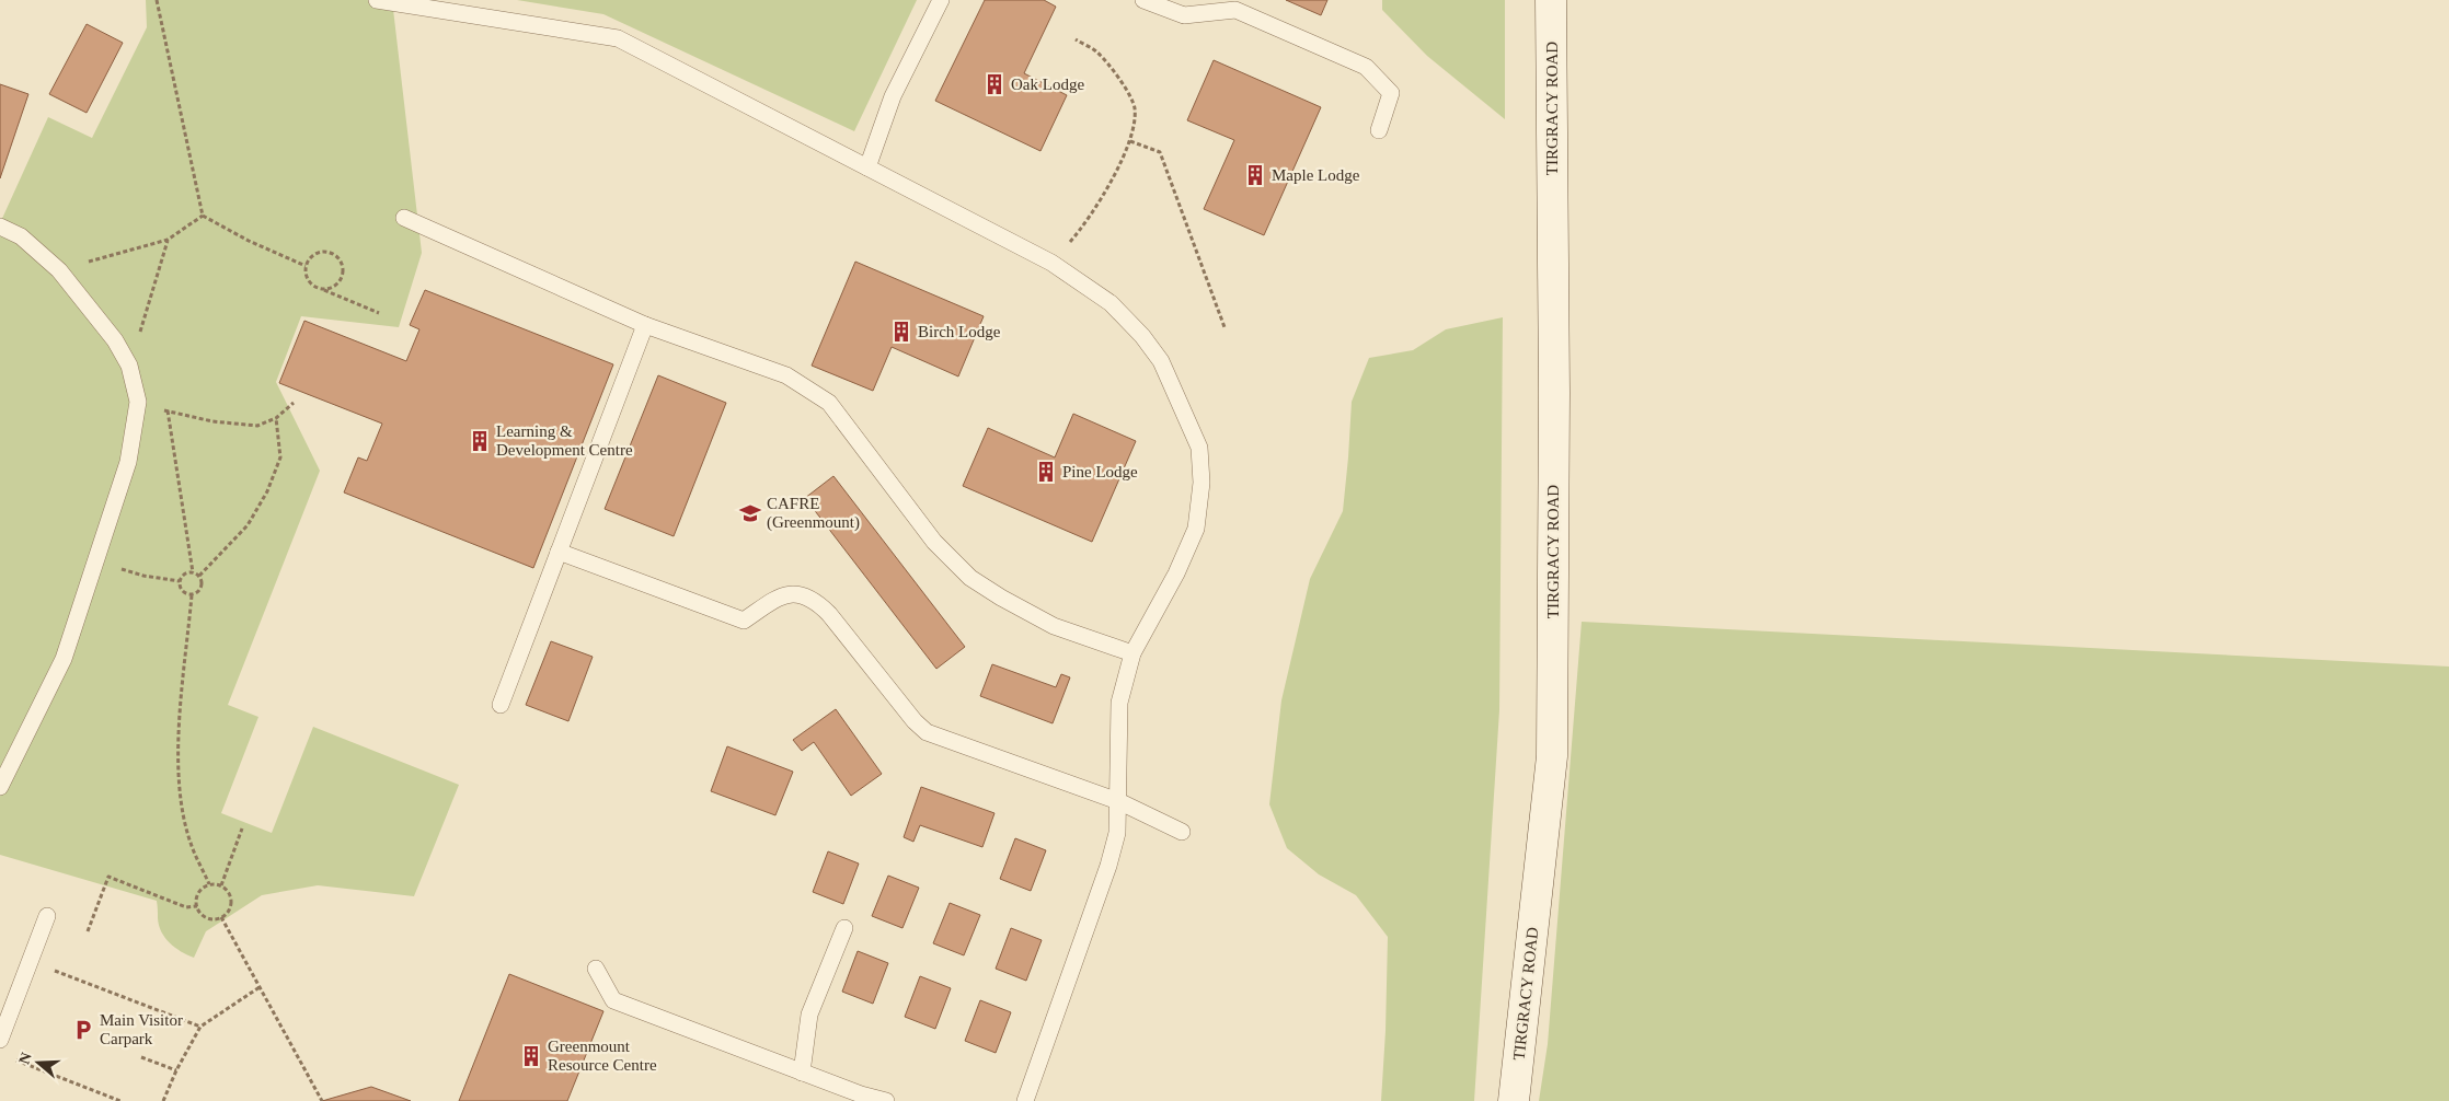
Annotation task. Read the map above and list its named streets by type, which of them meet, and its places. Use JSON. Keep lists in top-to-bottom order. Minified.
{"streets":{"street":["TIRGRACY ROAD"]},"places":{"building":["Oak Lodge","Maple Lodge","Birch Lodge","Learning & Development Centre","Pine Lodge","Greenmount Resource Centre"],"school or university":["CAFRE (Greenmount)"],"parking":["Main Visitor Carpark"]},"north":"left"}
